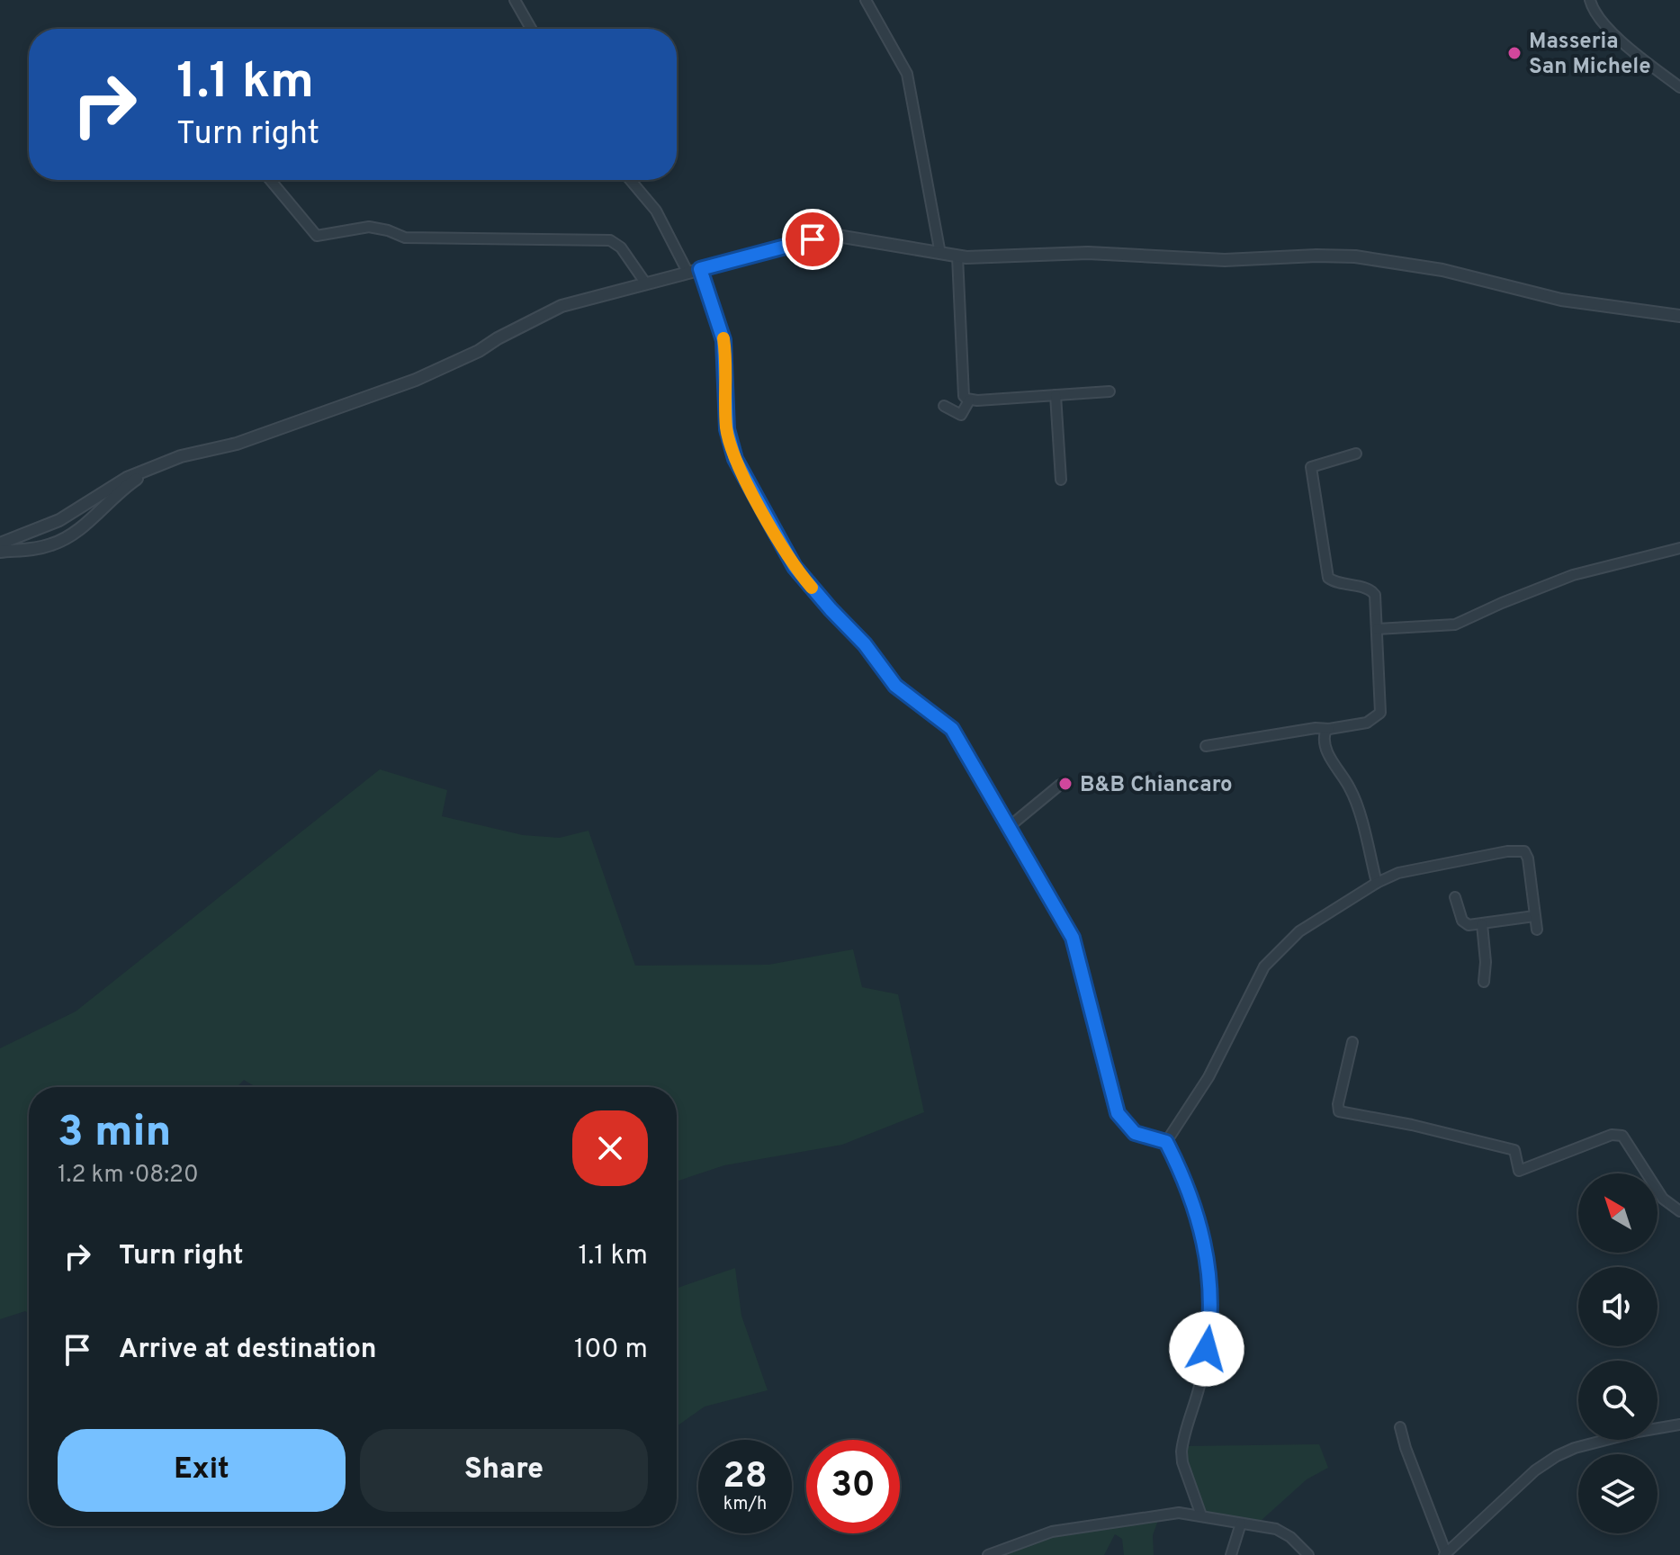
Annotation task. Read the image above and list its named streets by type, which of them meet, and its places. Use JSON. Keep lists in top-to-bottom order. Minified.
{"places":["Masseria San Michele","B&B Chiancaro"],"north":"top left","page":{"turn":["1.1 km","Turn right"],"heading":["3 min","1.2 km · 08:20"],"list":[{"name":"Turn right","value":"1.1 km"},{"name":"Arrive at destination","value":"100 m"}],"buttons":["Exit","Share"],"speed":"28 km/h","limit":"30"}}
